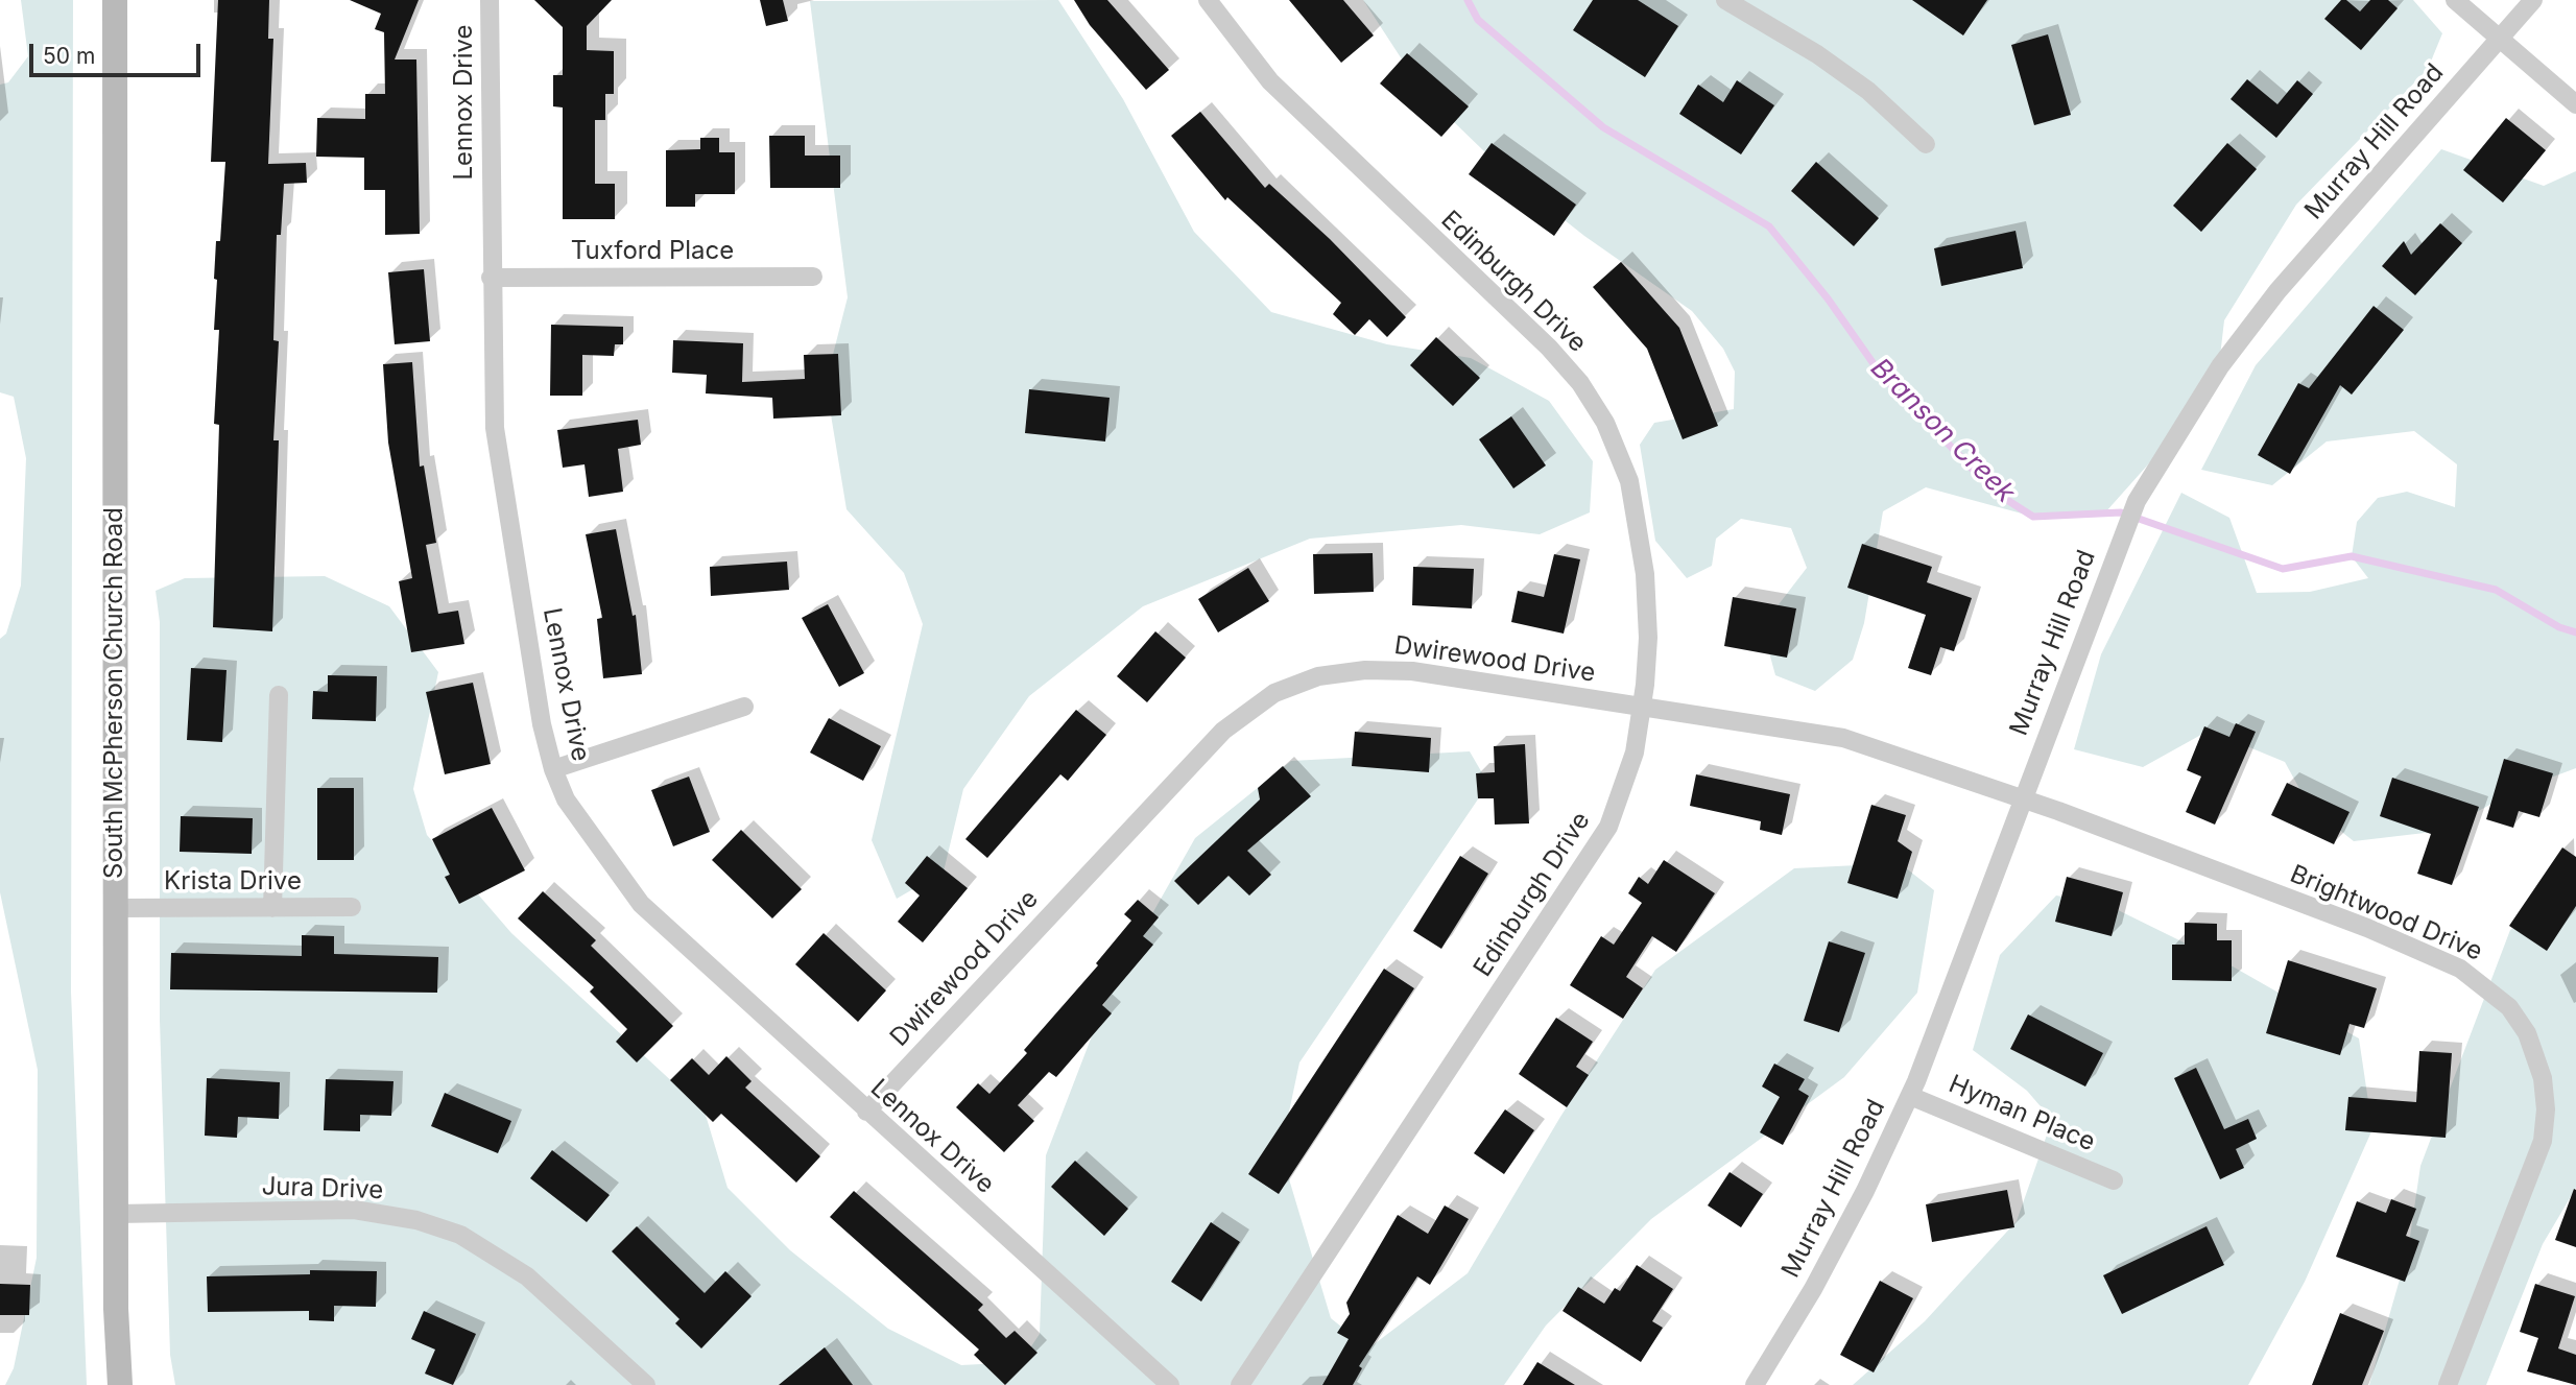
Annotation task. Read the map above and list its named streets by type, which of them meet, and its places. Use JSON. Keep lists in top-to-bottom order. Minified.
{"streets":{"main road":["South McPherson Church Road"],"street":["Lennox Drive","Murray Hill Road","Tuxford Place","Edinburgh Drive","Dwirewood Drive","Krista Drive","Brightwood Drive","Hyman Place","Jura Drive"]},"crossings":[["Lennox Drive","Tuxford Place"],["Lennox Drive","Dwirewood Drive"],["Murray Hill Road","Dwirewood Drive"],["Murray Hill Road","Brightwood Drive"],["Murray Hill Road","Hyman Place"],["Edinburgh Drive","Dwirewood Drive"],["Dwirewood Drive","Brightwood Drive"],["South McPherson Church Road","Krista Drive"],["South McPherson Church Road","Jura Drive"]],"water":["Branson Creek"],"scale_bar":"50 m"}
